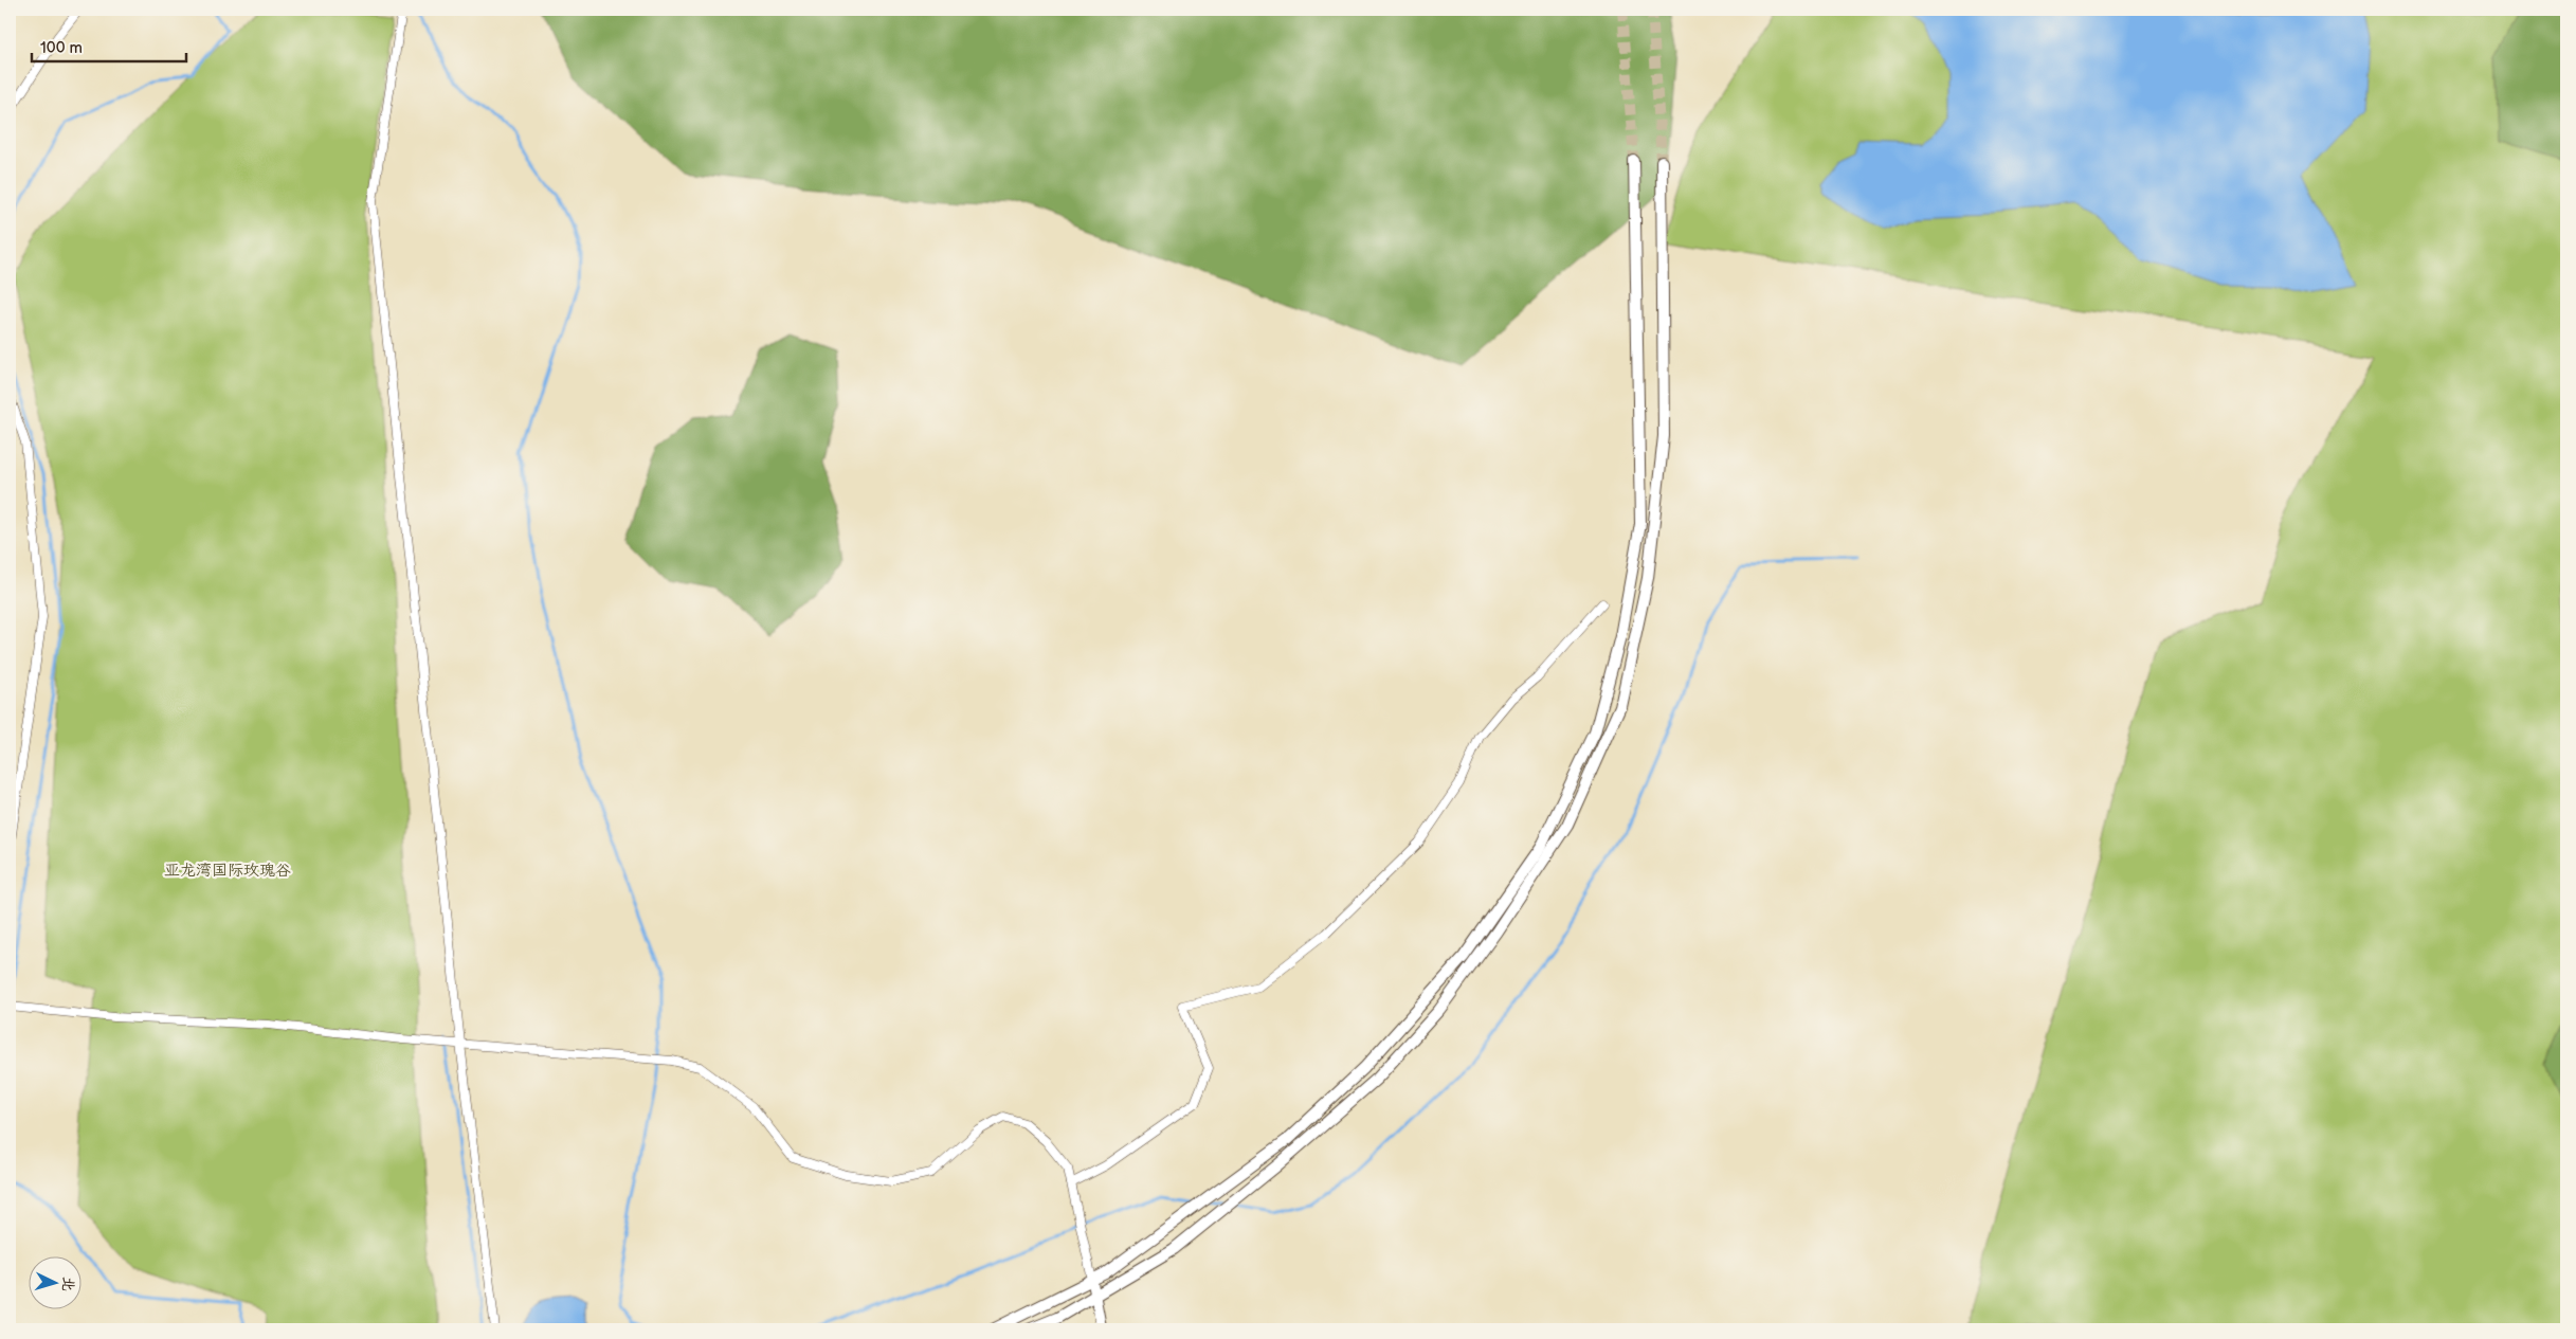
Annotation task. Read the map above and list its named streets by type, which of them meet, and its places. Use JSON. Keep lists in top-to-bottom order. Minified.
{"parks":["亚龙湾国际玫瑰谷"],"scale_bar":"100 m","north":"right"}
